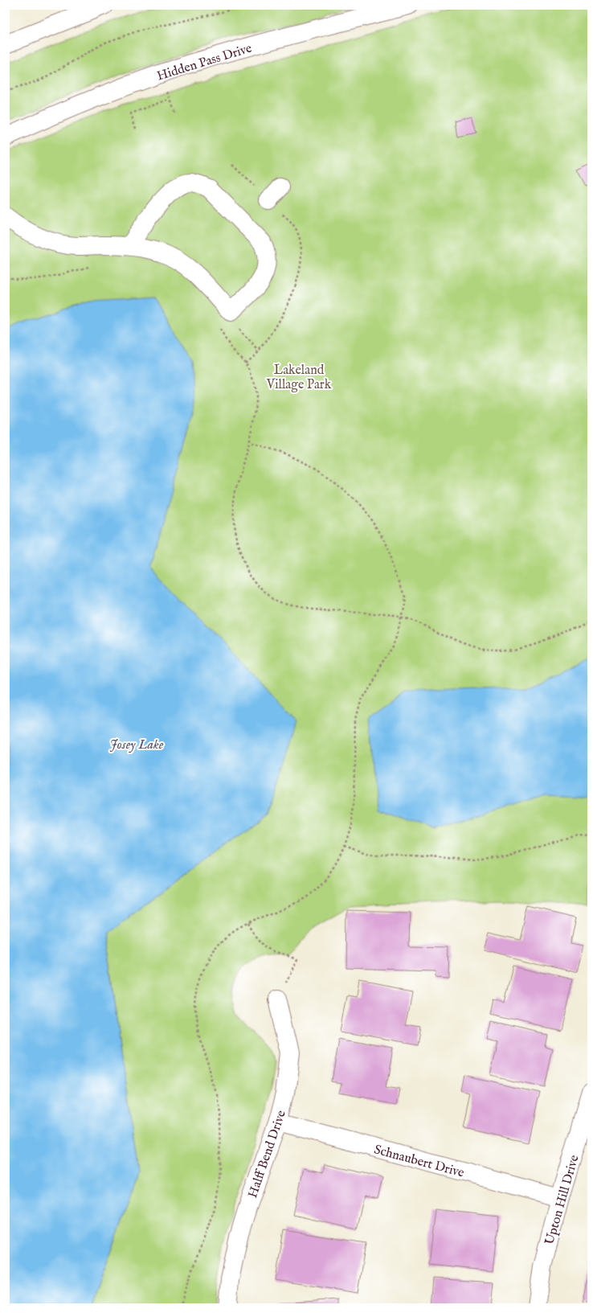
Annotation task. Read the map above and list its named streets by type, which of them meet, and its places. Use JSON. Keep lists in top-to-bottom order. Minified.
{"streets":{"street":["Hidden Pass Drive","Halff Bend Drive","Schnaubert Drive","Upton Hill Drive"]},"crossings":[["Halff Bend Drive","Schnaubert Drive"],["Schnaubert Drive","Upton Hill Drive"]],"water":["Josey Lake"],"parks":["Lakeland Village Park"]}
